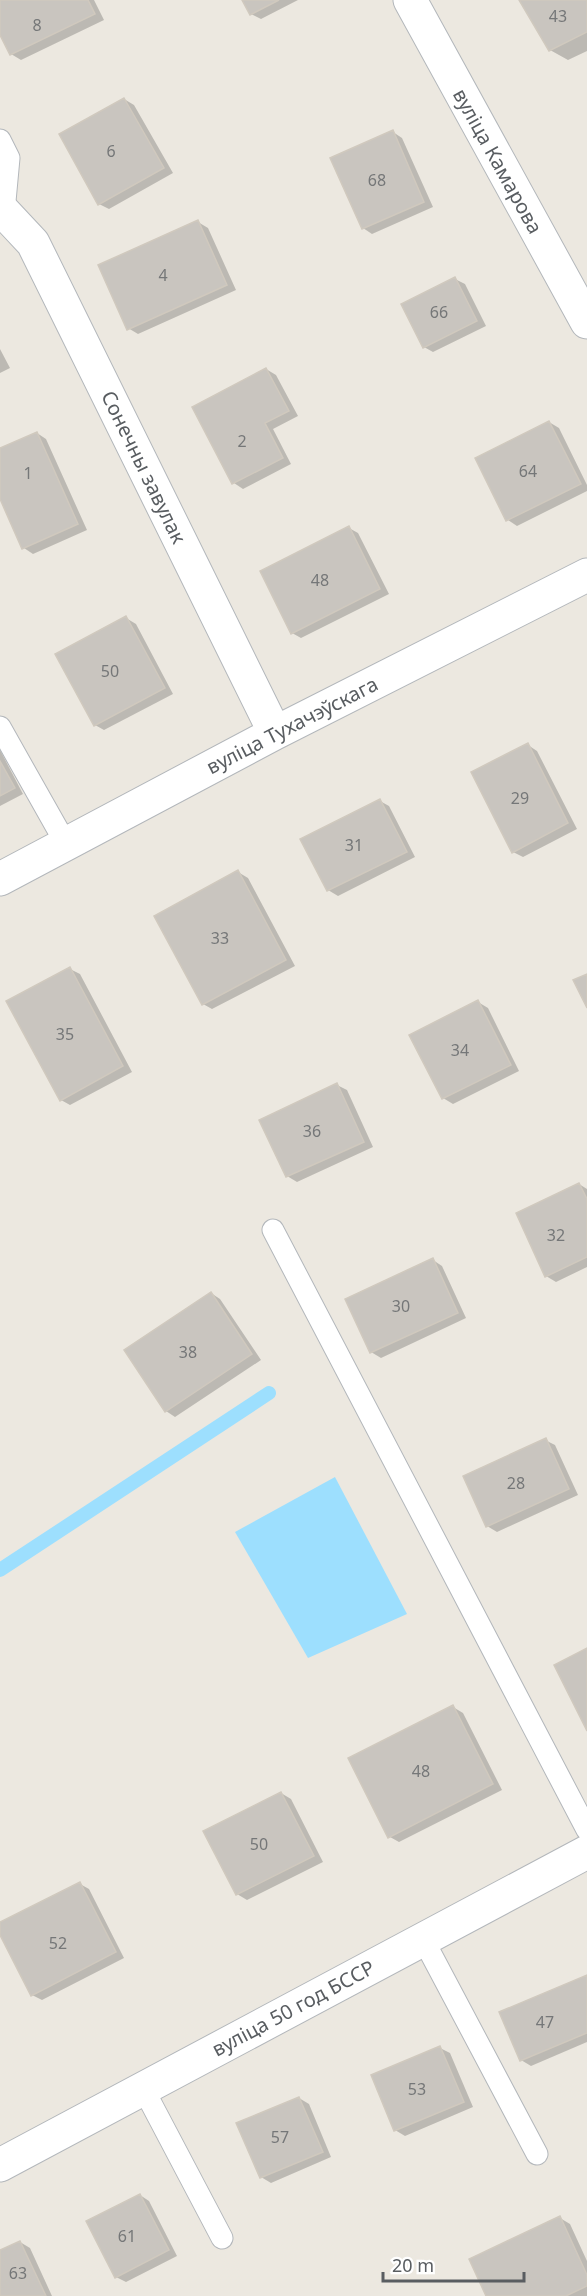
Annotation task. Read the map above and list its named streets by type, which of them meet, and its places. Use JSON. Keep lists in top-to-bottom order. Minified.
{"streets":{"street":["вуліца Камарова","Сонечны завулак","вуліца Тухачэўскага","вуліца 50 год БССР"]},"crossings":[["Сонечны завулак","вуліца Тухачэўскага"]],"house_numbers":["43","8","6","68","4","66","2","64","1","48","50","29","31","33","35","34","36","32","30","38","28","48","50","52","47","53","57","61","63"],"scale_bar":"20 m"}
